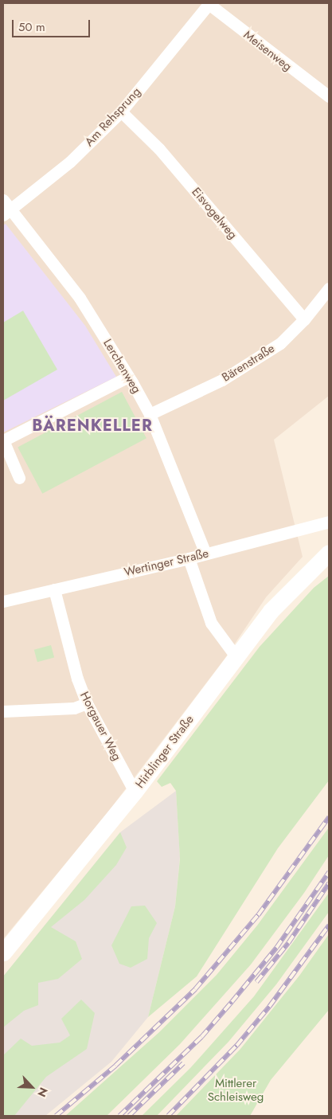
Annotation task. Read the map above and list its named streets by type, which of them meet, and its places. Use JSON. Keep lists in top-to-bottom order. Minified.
{"streets":{"street":["Meisenweg","Am Rehsprung","Eisvogelweg","Bärenstraße","Lerchenweg","Wertinger Straße","Horgauer Weg","Hirblinger Straße"]},"crossings":[["Meisenweg","Am Rehsprung"],["Am Rehsprung","Eisvogelweg"],["Am Rehsprung","Lerchenweg"],["Eisvogelweg","Bärenstraße"],["Bärenstraße","Lerchenweg"],["Lerchenweg","Wertinger Straße"],["Wertinger Straße","Horgauer Weg"],["Horgauer Weg","Hirblinger Straße"]],"districts":["BÄRENKELLER"],"parks":["Mittlerer Schleisweg"],"scale_bar":"50 m","north":"bottom right"}
